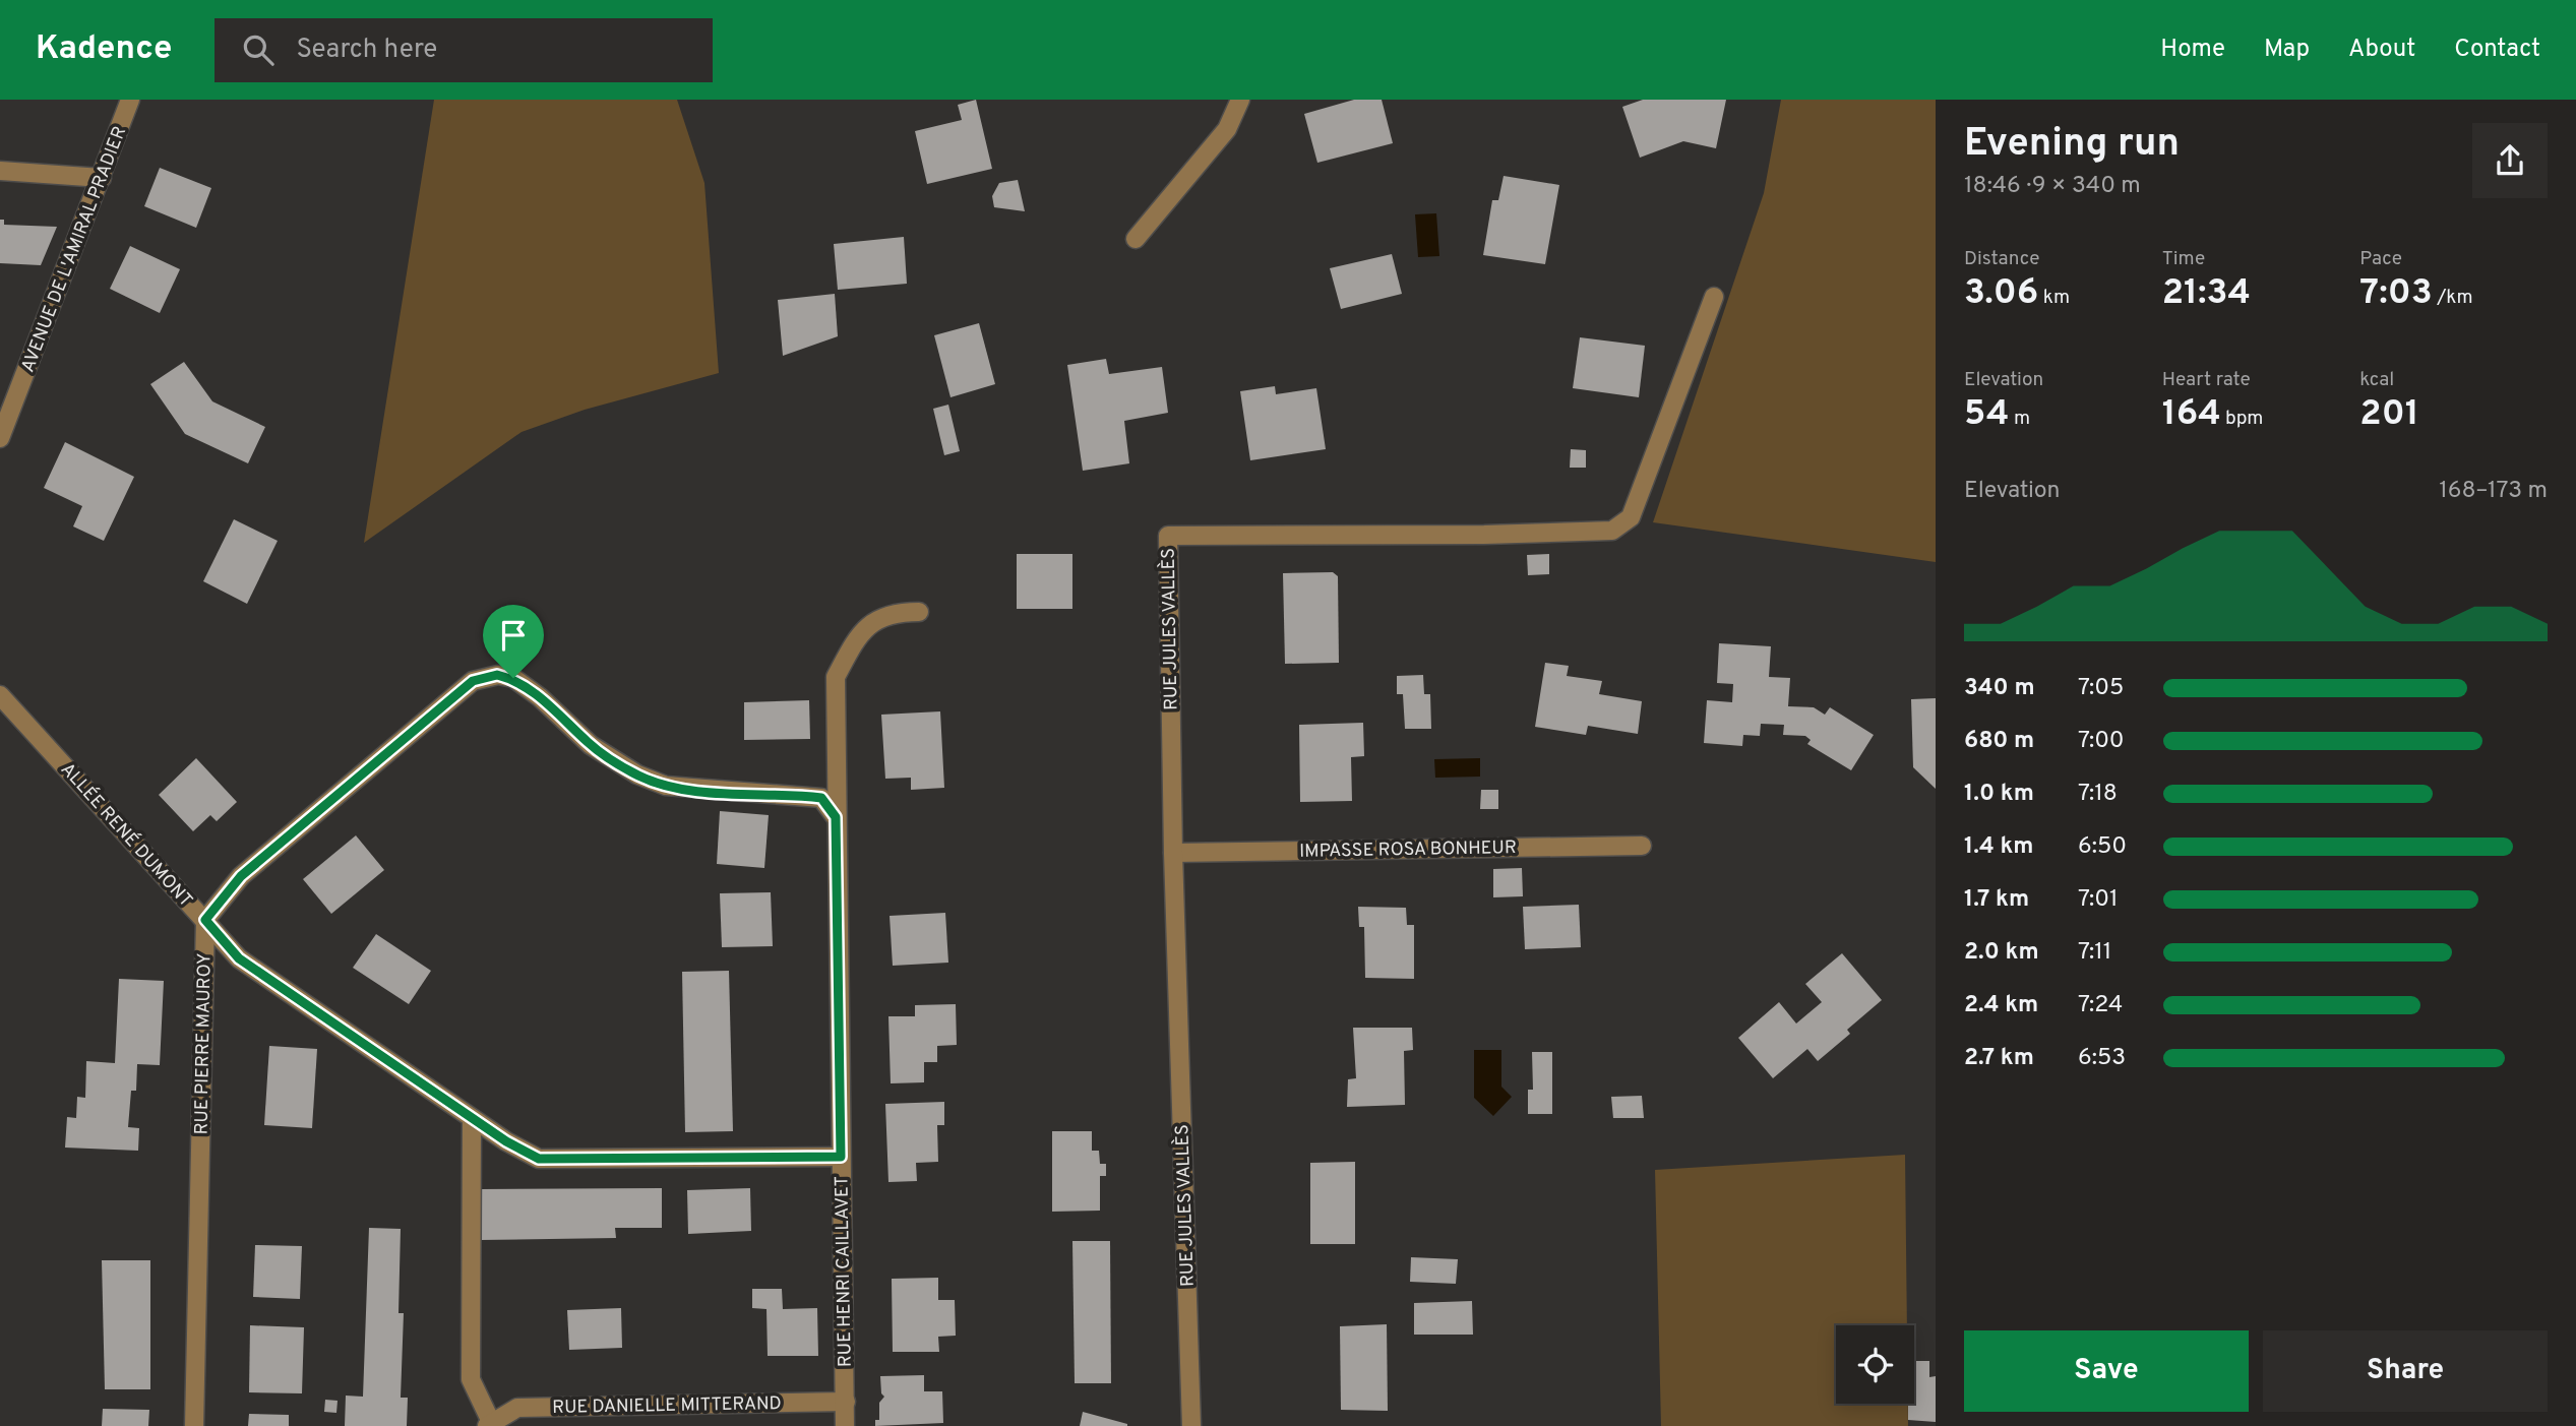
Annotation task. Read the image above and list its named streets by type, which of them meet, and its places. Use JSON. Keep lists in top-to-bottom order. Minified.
{"streets":{"street":["AVENUE DE L'AMIRAL PRADIER","RUE JULES VALLÈS","ALLÉE RENÉ DUMONT","IMPASSE ROSA BONHEUR","RUE PIERRE MAUROY","RUE HENRI CAILLAVET","RUE DANIELLE MITTERAND"]},"crossings":[["RUE JULES VALLÈS","IMPASSE ROSA BONHEUR"],["ALLÉE RENÉ DUMONT","RUE PIERRE MAUROY"],["ALLÉE RENÉ DUMONT","RUE HENRI CAILLAVET"],["ALLÉE RENÉ DUMONT","RUE DANIELLE MITTERAND"],["RUE HENRI CAILLAVET","RUE DANIELLE MITTERAND"]],"page":{"header":"Kadence","search":"Search here","nav":["Home","Map","About","Contact"],"heading":["Evening run","18:46 · 9 × 340 m"],"stats":[["Distance","3.06 km"],["Time","21:34"],["Pace","7:03 /km"],["Elevation","54 m"],["Heart rate","164 bpm"],["kcal","201"]],"chart":["Elevation","168–173 m"],"list":[{"name":"340 m","note":"7:05"},{"name":"680 m","note":"7:00"},{"name":"1.0 km","note":"7:18"},{"name":"1.4 km","note":"6:50"},{"name":"1.7 km","note":"7:01"},{"name":"2.0 km","note":"7:11"},{"name":"2.4 km","note":"7:24"},{"name":"2.7 km","note":"6:53"}],"buttons":["Save","Share"]}}
